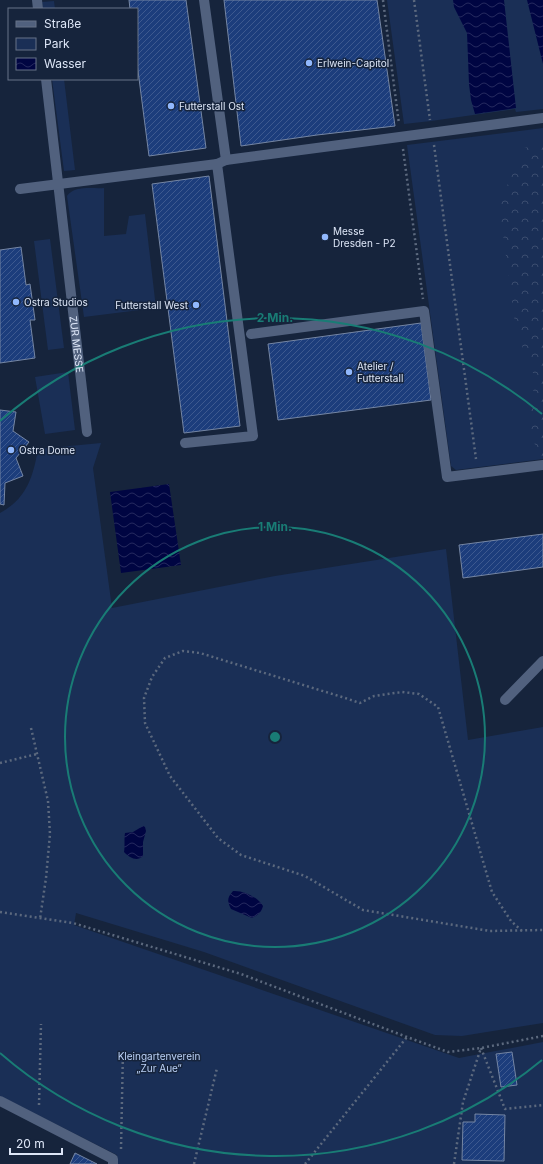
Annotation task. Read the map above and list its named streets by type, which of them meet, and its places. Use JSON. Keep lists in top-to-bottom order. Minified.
{"streets":{"lane":["ZUR MESSE"]},"parks":["Kleingartenverein „Zur Aue“"],"places":["Erlwein-Capitol","Futterstall Ost","Messe Dresden - P2","Ostra Studios","Futterstall West","Atelier / Futterstall","Ostra Dome"],"legend":["Straße","Park","Wasser"],"scale_bar":"20 m","rings":["2 Min.","1 Min."]}
